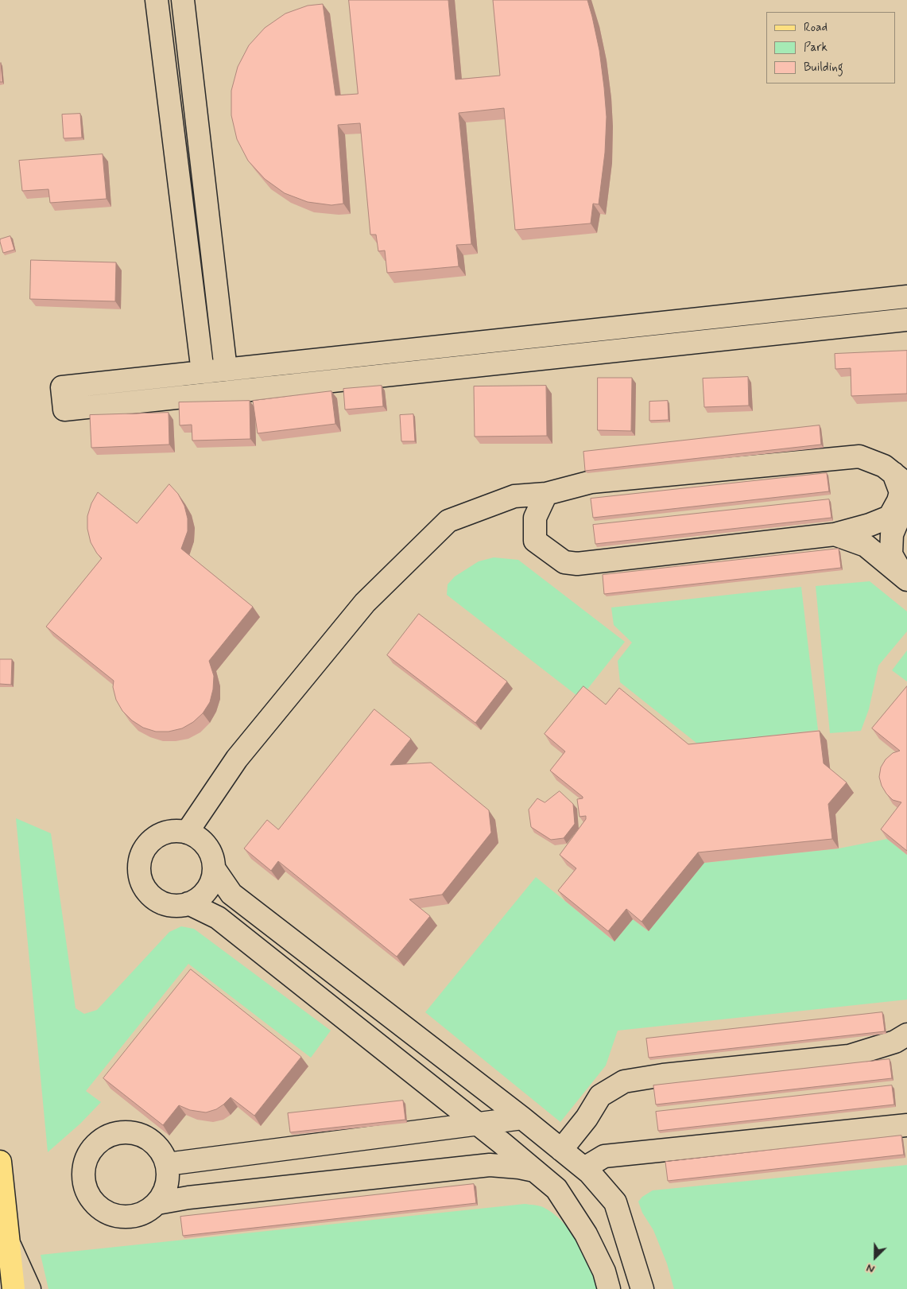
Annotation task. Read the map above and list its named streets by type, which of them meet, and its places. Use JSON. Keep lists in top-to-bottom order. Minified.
{"legend":["Road","Park","Building"],"north":"bottom left"}
